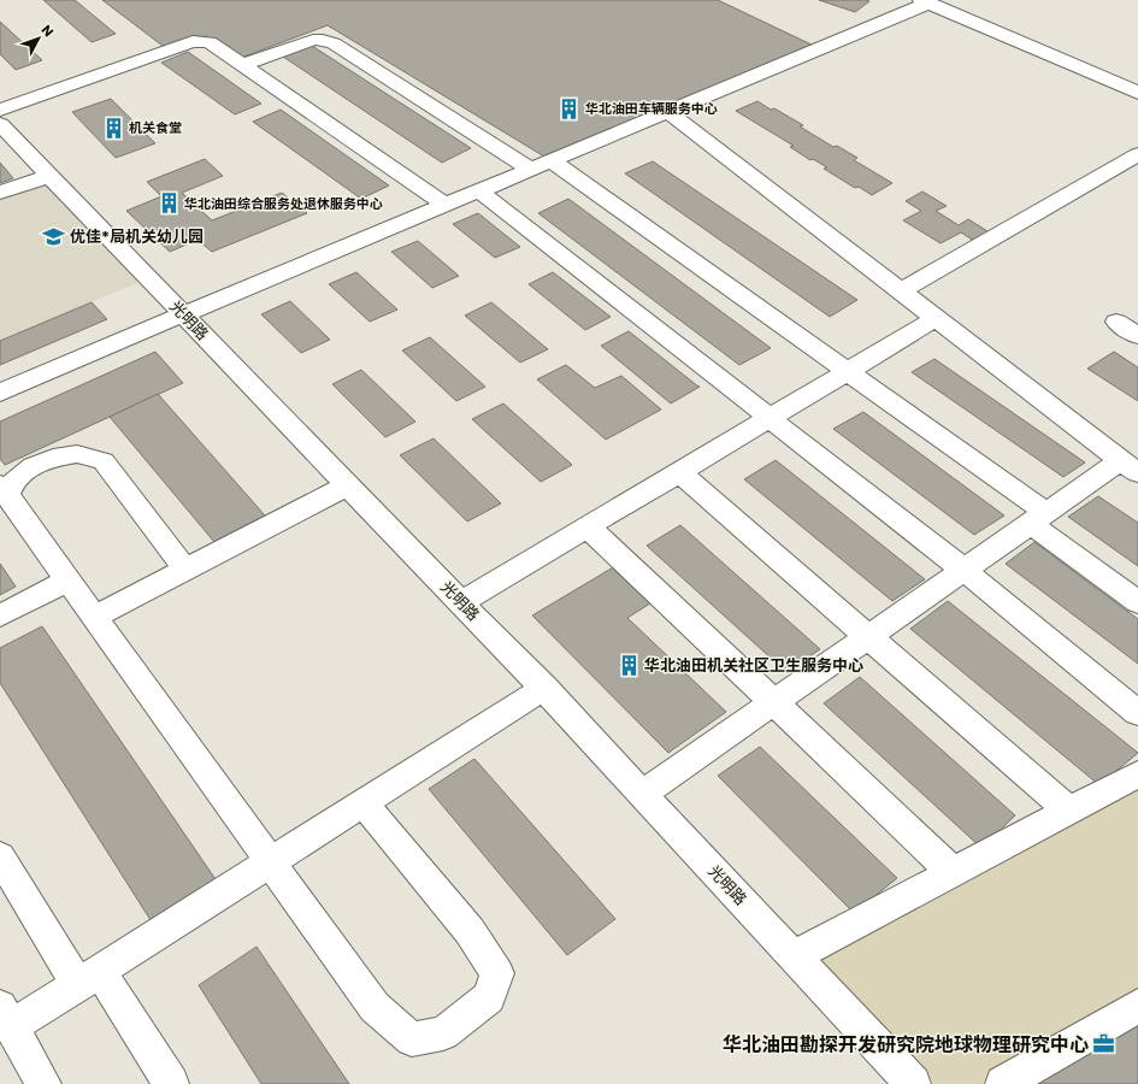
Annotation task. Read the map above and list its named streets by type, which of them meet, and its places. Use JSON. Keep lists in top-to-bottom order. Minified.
{"streets":{"lane":["光明路"]},"places":{"building":["华北油田车辆服务中心","机关食堂","华北油田综合服务处退休服务中心","华北油田机关社区卫生服务中心"],"school or university":["优佳*局机关幼儿园"],"office":["华北油田勘探开发研究院地球物理研究中心"]},"north":"top right"}
